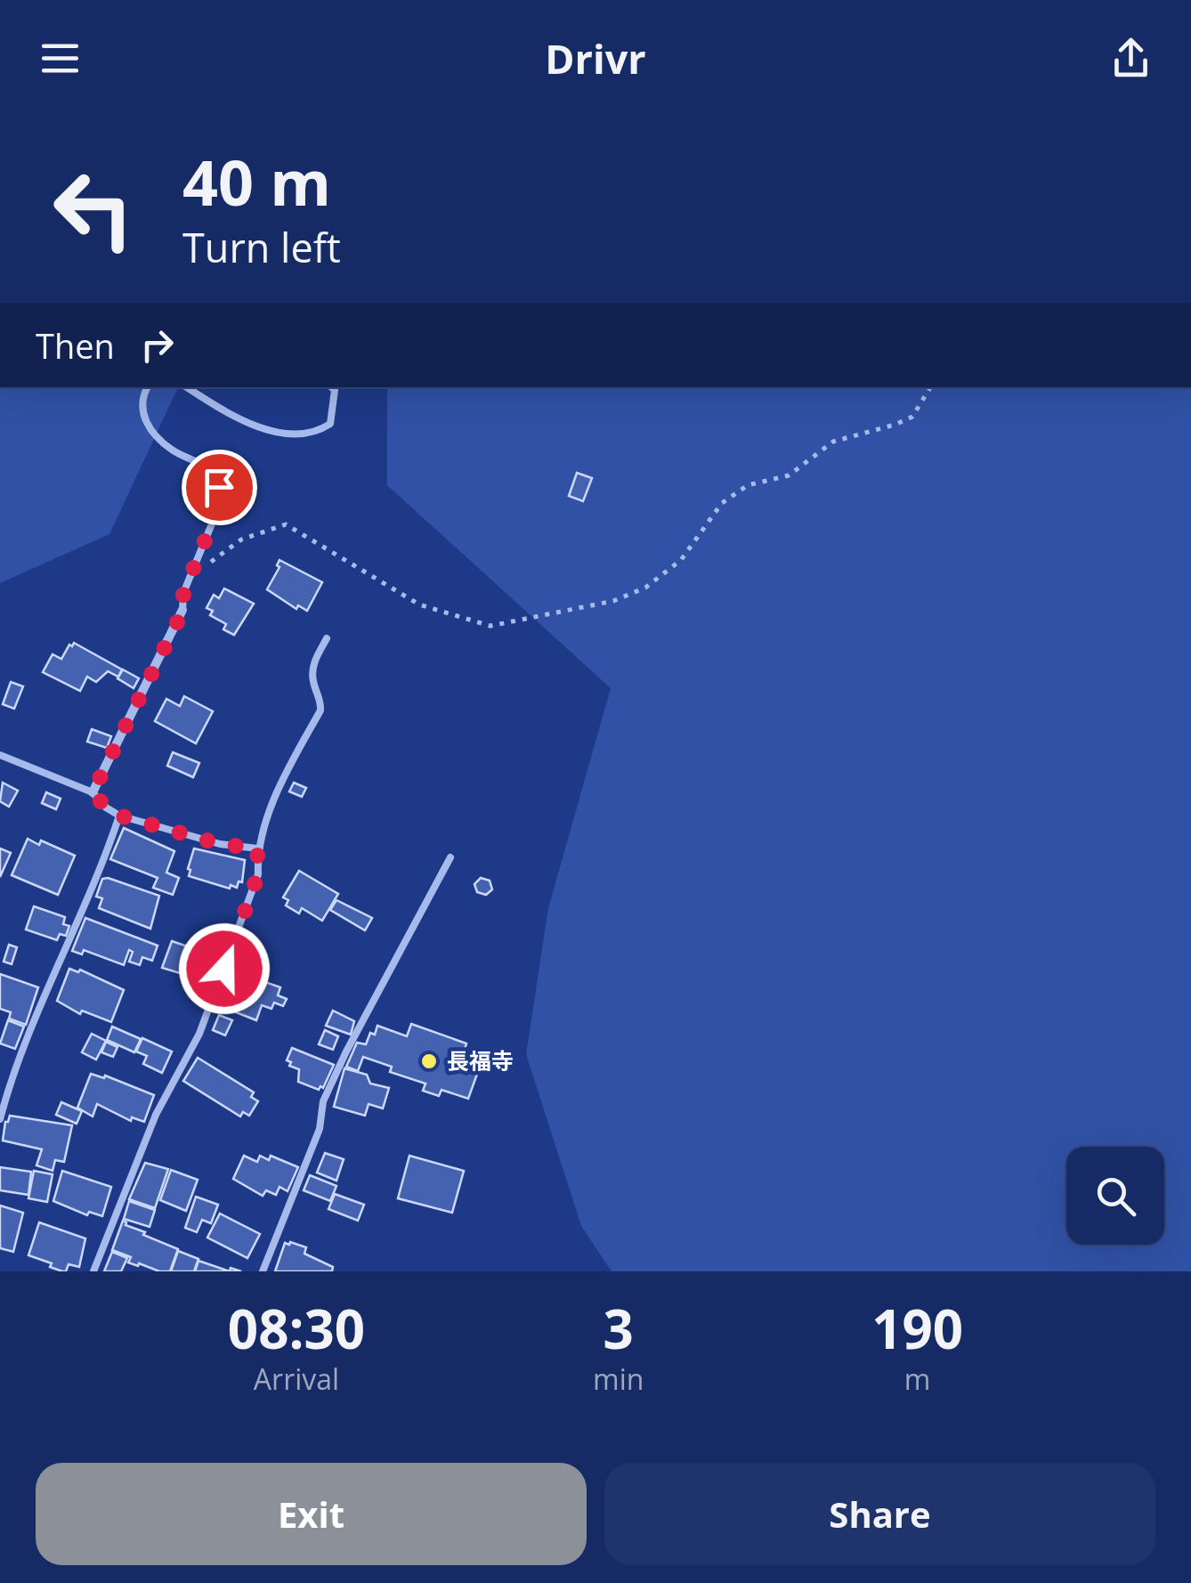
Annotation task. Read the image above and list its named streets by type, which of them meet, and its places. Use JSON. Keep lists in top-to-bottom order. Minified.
{"places":["長福寺"],"page":{"header":"Drivr","turn":["40 m","Turn left"],"then":"Then","eta":["08:30","Arrival","3","min","190","m"],"buttons":["Exit","Share"]}}
